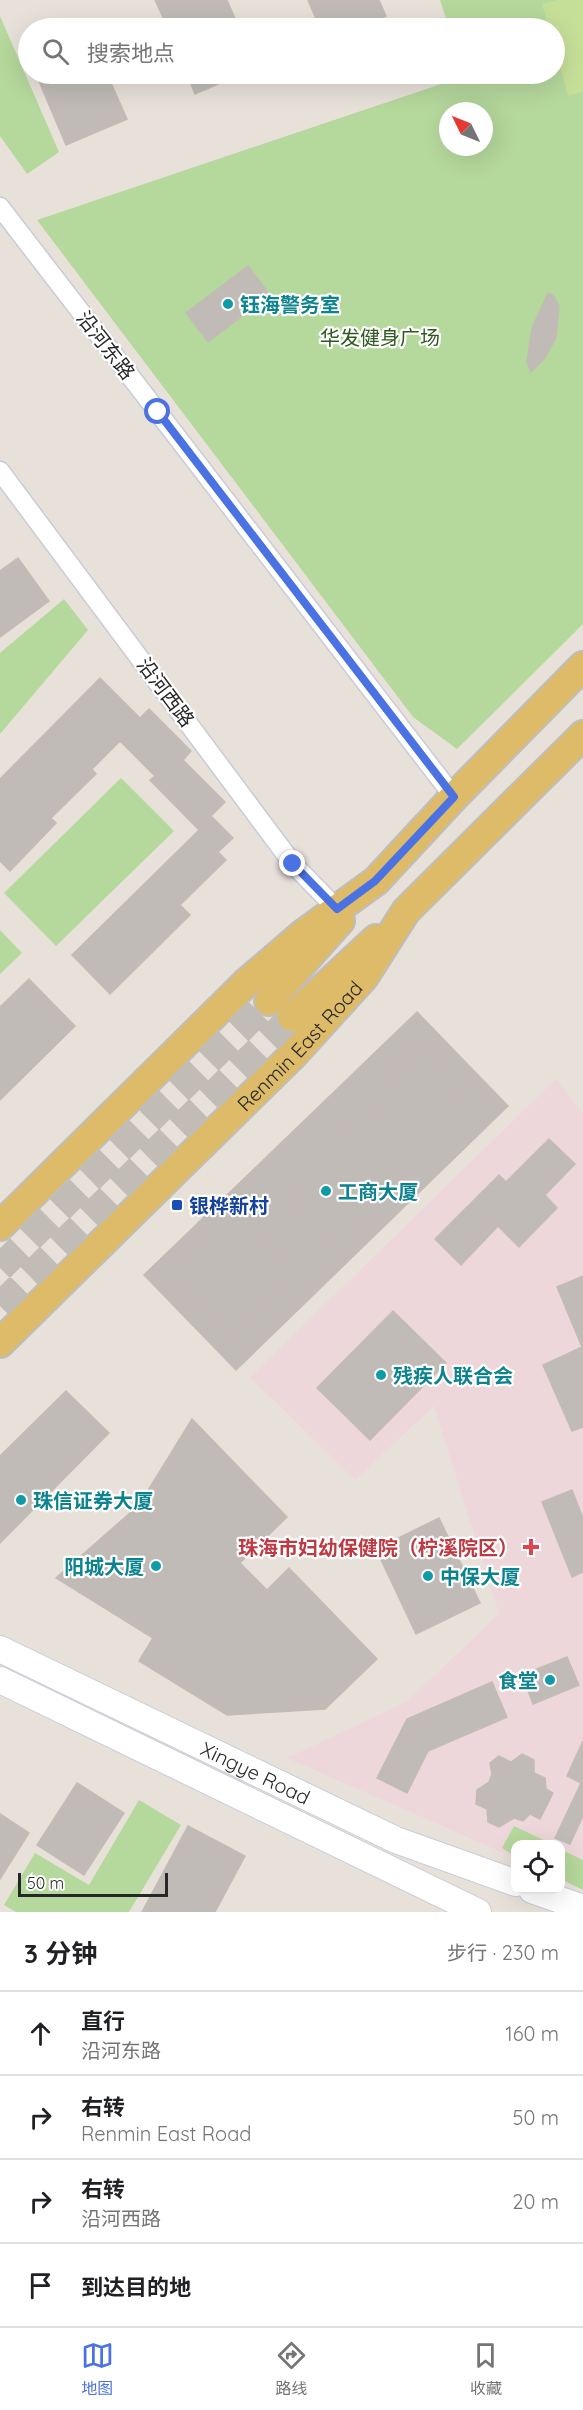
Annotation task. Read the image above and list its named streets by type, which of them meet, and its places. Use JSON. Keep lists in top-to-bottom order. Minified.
{"streets":{"main road":["Renmin East Road","Xingye Road"],"street":["沿河东路","沿河西路"]},"parks":["华发健身广场"],"places":{"other":["钰海警务室","工商大厦","残疾人联合会","珠信证券大厦","阳城大厦","中保大厦","食堂"],"transit":["银桦新村"],"health":["珠海市妇幼保健院（柠溪院区）"]},"scale_bar":"50 m","north":"top left","page":{"search":"搜索地点","scale":"50 m","heading":["3 分钟","步行 · 230 m"],"list":[["直行","沿河东路","160 m"],["右转","Renmin East Road","50 m"],["右转","沿河西路","20 m"],"到达目的地"],"nav":["地图","路线","收藏"]}}
